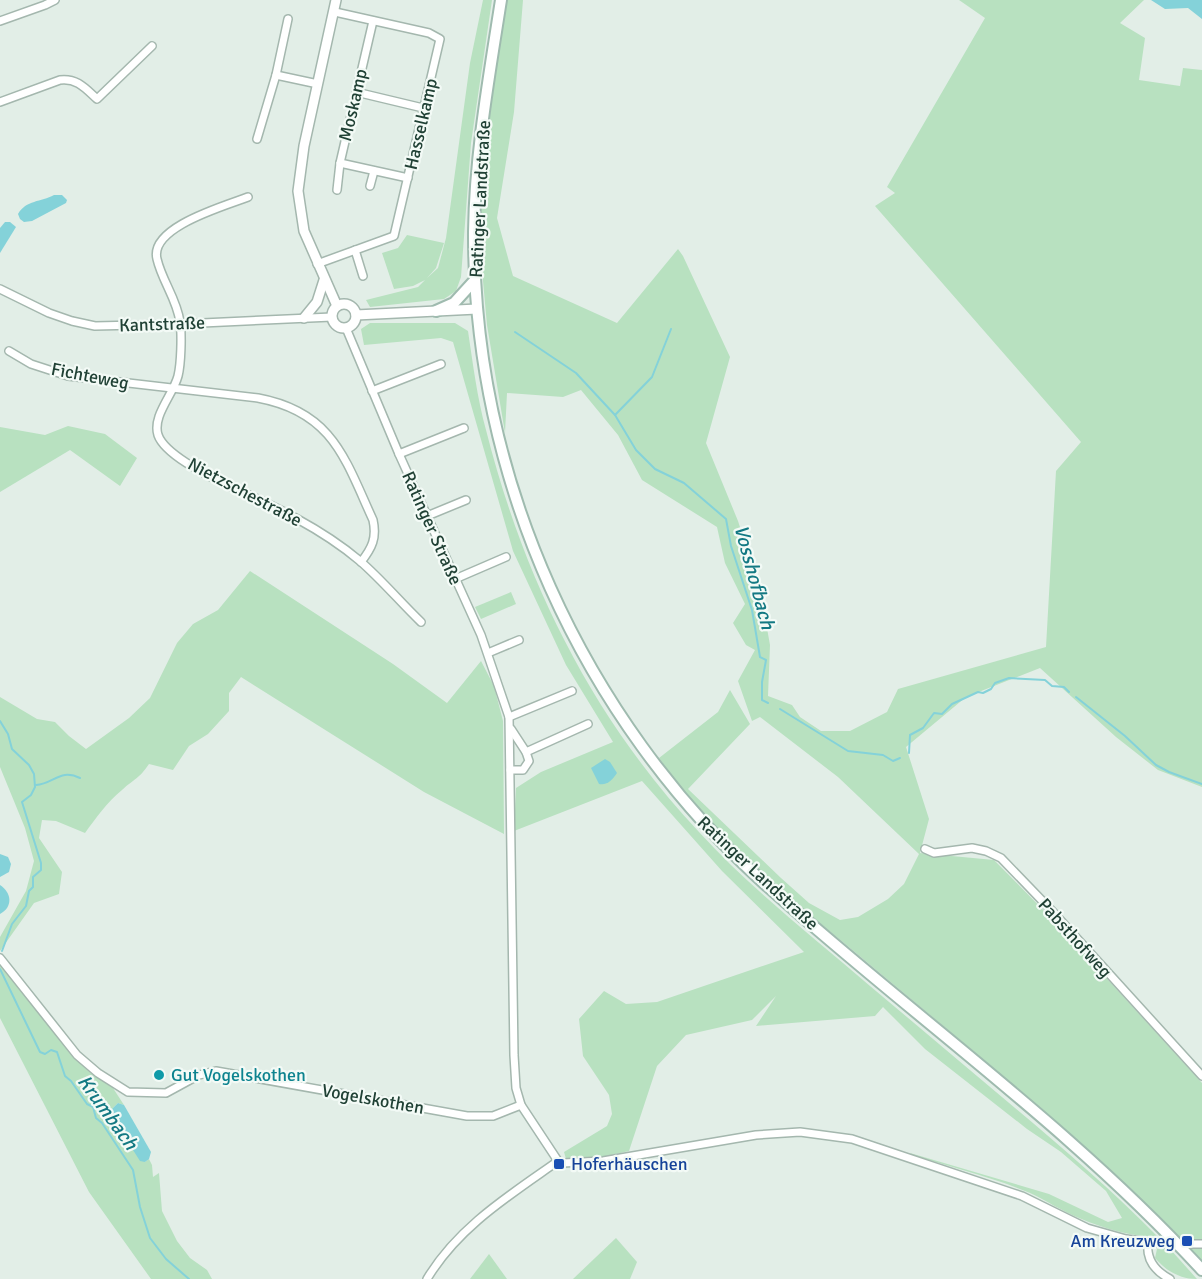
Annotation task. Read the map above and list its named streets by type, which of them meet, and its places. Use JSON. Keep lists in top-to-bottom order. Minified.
{"streets":{"main road":["Ratinger Landstraße"],"street":["Moskamp","Hasselkamp","Kantstraße","Fichteweg","Nietzschestraße","Ratinger Straße","Pabsthofweg","Vogelskothen"]},"crossings":[["Moskamp","Hasselkamp"],["Kantstraße","Nietzschestraße"],["Kantstraße","Ratinger Straße"],["Fichteweg","Nietzschestraße"],["Ratinger Straße","Vogelskothen"]],"water":["Vosshofbach","Krumbach"],"places":{"other":["Gut Vogelskothen"],"transit":["Hoferhäuschen","Am Kreuzweg"]}}
